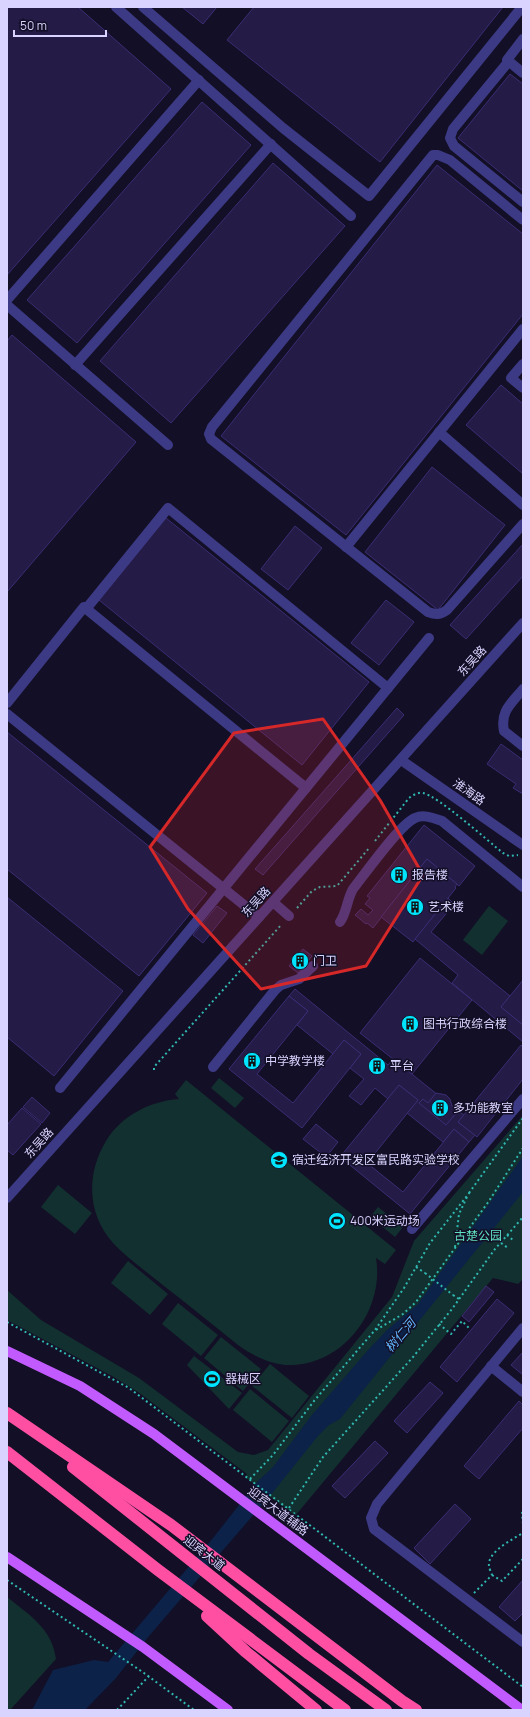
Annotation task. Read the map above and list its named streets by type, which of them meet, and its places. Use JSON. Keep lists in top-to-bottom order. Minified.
{"streets":{"highway":["迎宾大道"],"main road":["迎宾大道辅路"],"street":["东吴路","淮海路"]},"crossings":[["东吴路","淮海路"]],"water":["树仁河"],"parks":["古楚公园"],"places":{"building":["报告楼","艺术楼","门卫","图书行政综合楼","中学教学楼","平台","多功能教室"],"school or university":["宿迁经济开发区富民路实验学校"],"sports":["400米运动场","器械区"]},"scale_bar":"50 m"}
